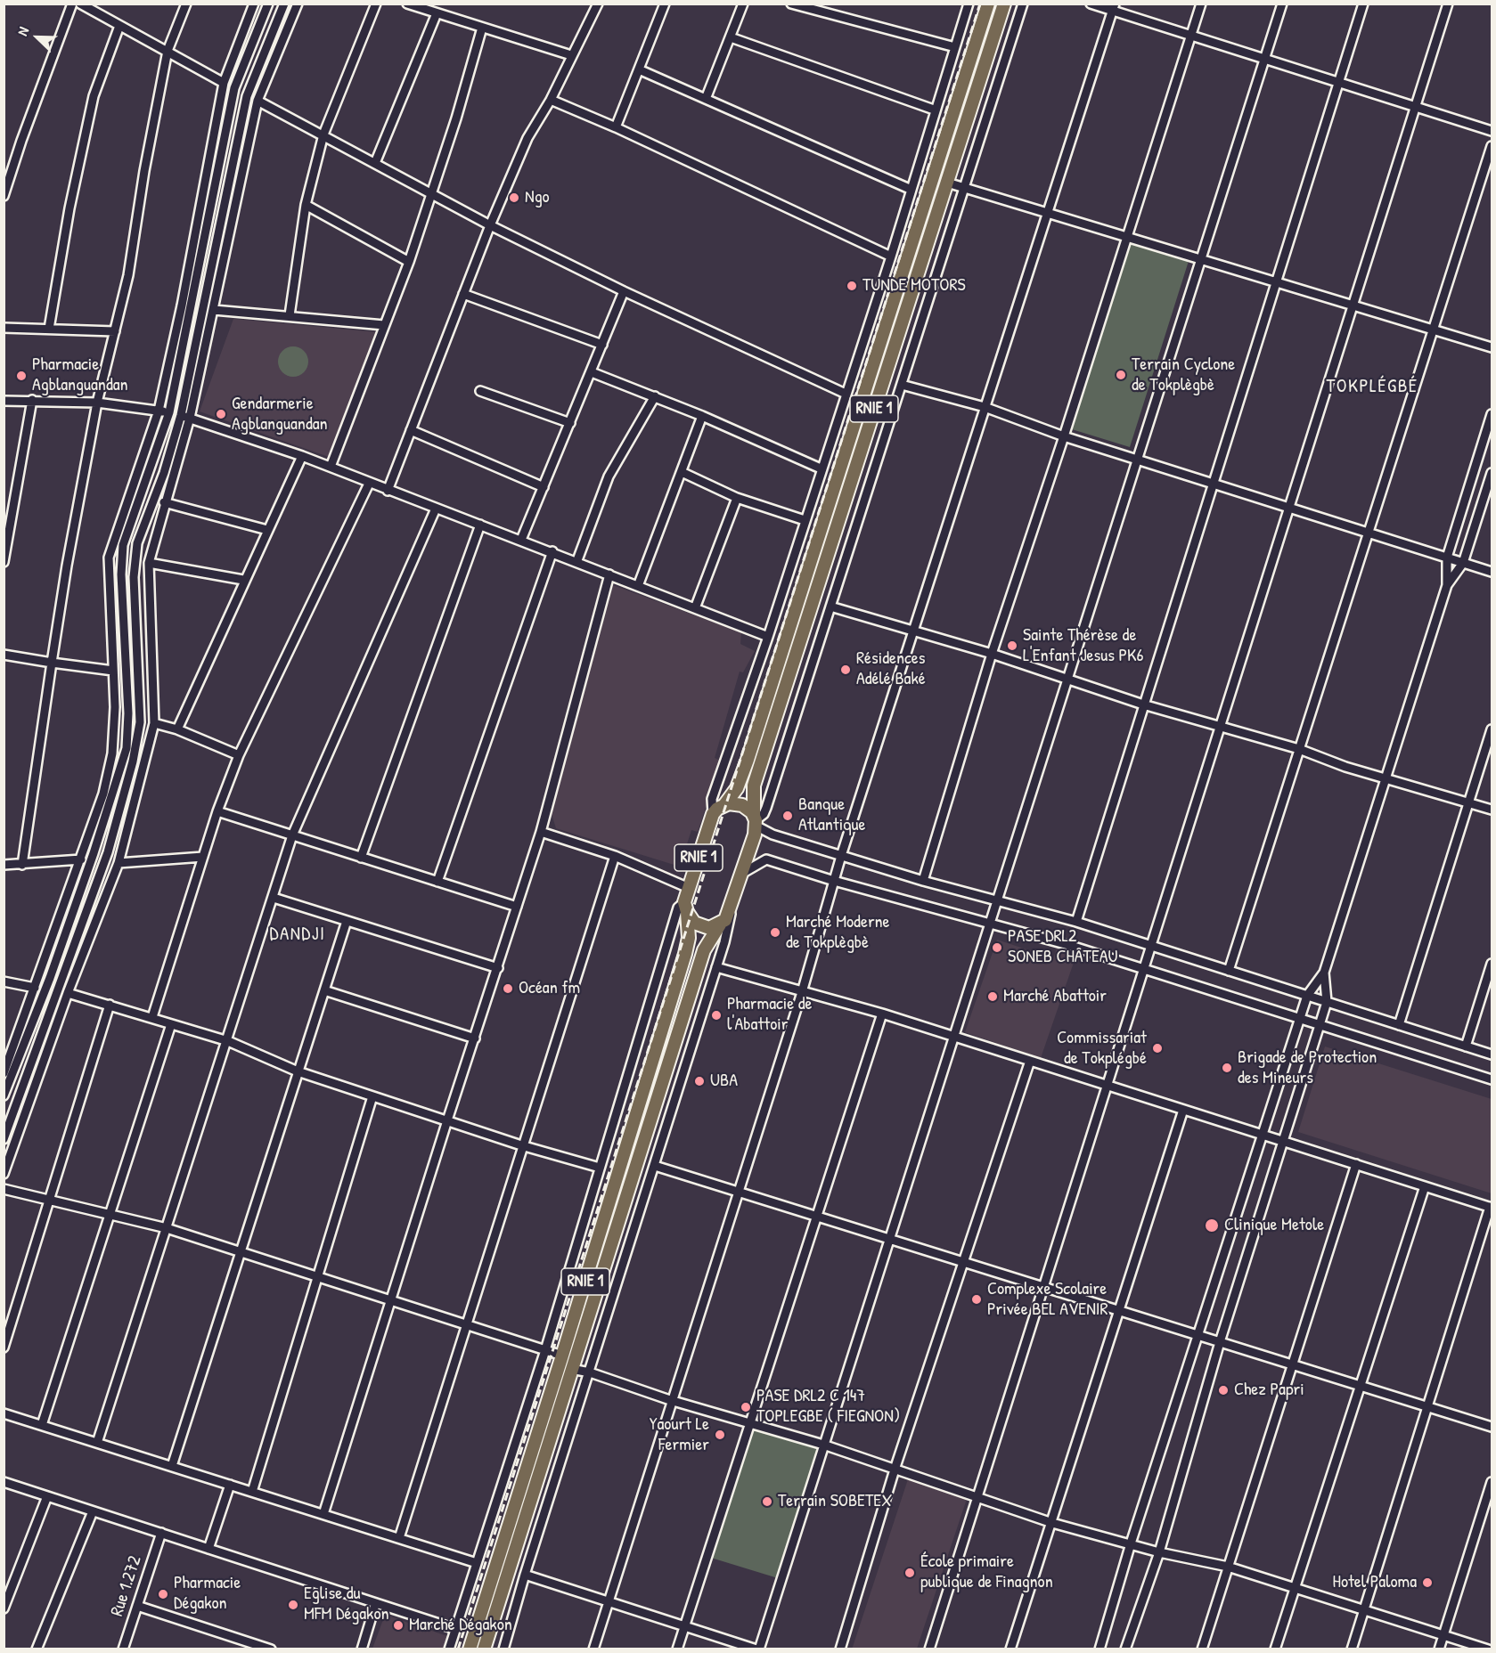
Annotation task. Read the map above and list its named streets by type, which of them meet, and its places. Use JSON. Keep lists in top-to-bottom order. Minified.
{"streets":{"highway":["RNIE 1"],"street":["Rue 1.272"]},"districts":["TOKPLÉGBÉ","DANDJI"],"places":["Ngo","TUNDE MOTORS","Terrain Cyclone de Tokplègbè","Pharmacie Agblanguandan","Gendarmerie Agblanguandan","Sainte Thérèse de L'Enfant Jesus PK6","Résidences Adélé Baké","Banque Atlantique","Marché Moderne de Tokplègbè","PASE DRL2 SONEB CHÂTEAU","Océan fm","Marché Abattoir","Pharmacie de l'Abattoir","Commissariat de Tokplégbé","Brigade de Protection des Mineurs","UBA","Clinique Metole","Complexe Scolaire Privée BEL AVENIR","Chez Papri","PASE DRL2 C 147 TOPLEGBE ( FIEGNON)","Yaourt Le Fermier","Terrain SOBETEX","École primaire publique de Finagnon","Hotel Paloma","Pharmacie Dégakon","Eglise du MFM Dégakon","Marché Dégakon"],"north":"top left"}
